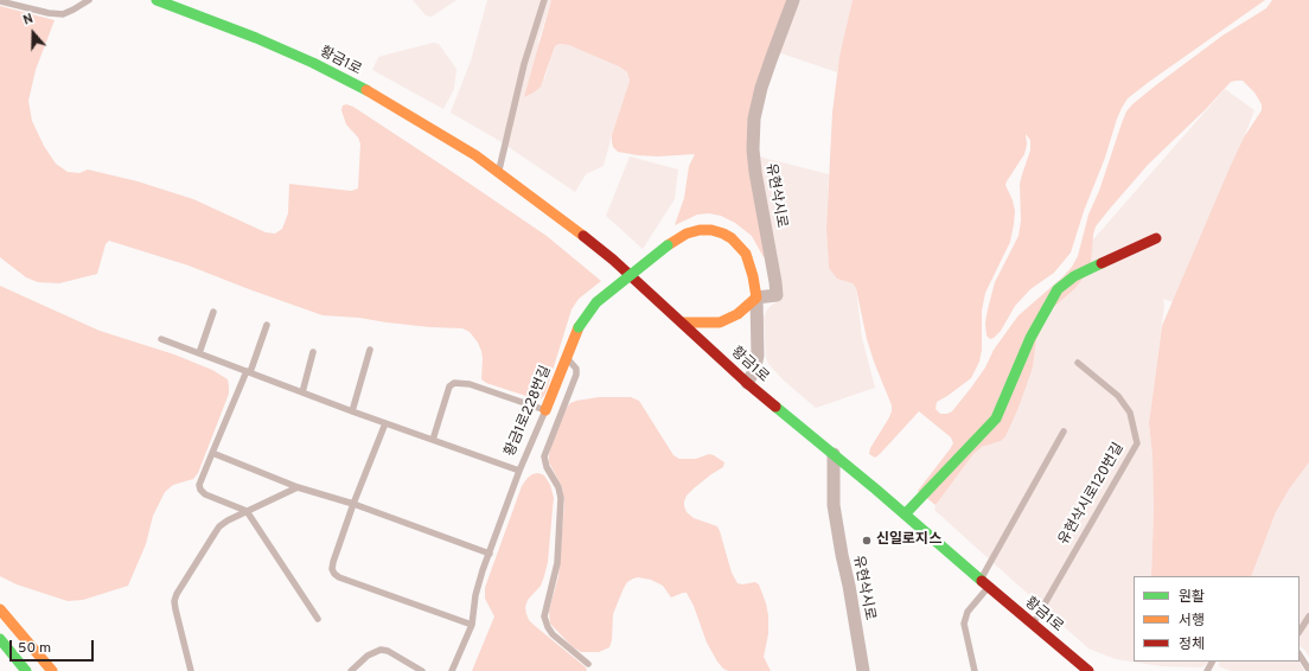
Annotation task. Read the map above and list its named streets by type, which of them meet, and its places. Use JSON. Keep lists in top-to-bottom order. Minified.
{"streets":{"main road":["황금1로","황금1로228번길"],"street":["유현삭시로"],"lane":["유현삭시로120번길"]},"crossings":[["황금1로","유현삭시로"],["황금1로","유현삭시로120번길"],["유현삭시로","황금1로228번길"]],"places":["신일로지스"],"legend":["원활","서행","정체"],"scale_bar":"50 m","north":"top"}
